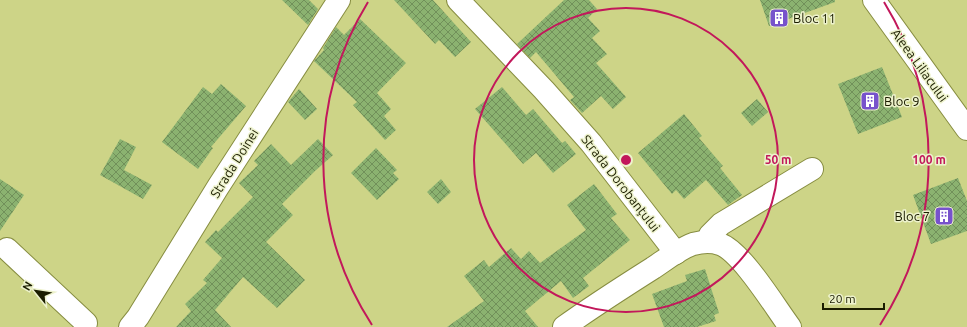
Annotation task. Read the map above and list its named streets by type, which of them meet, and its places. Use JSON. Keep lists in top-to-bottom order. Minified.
{"streets":{"street":["Aleea Liliacului","Strada Doinei","Strada Dorobanțului"]},"places":{"building":["Bloc 11","Bloc 9","Bloc 7"]},"scale_bar":"20 m","north":"top left","rings":["50 m","100 m"]}
